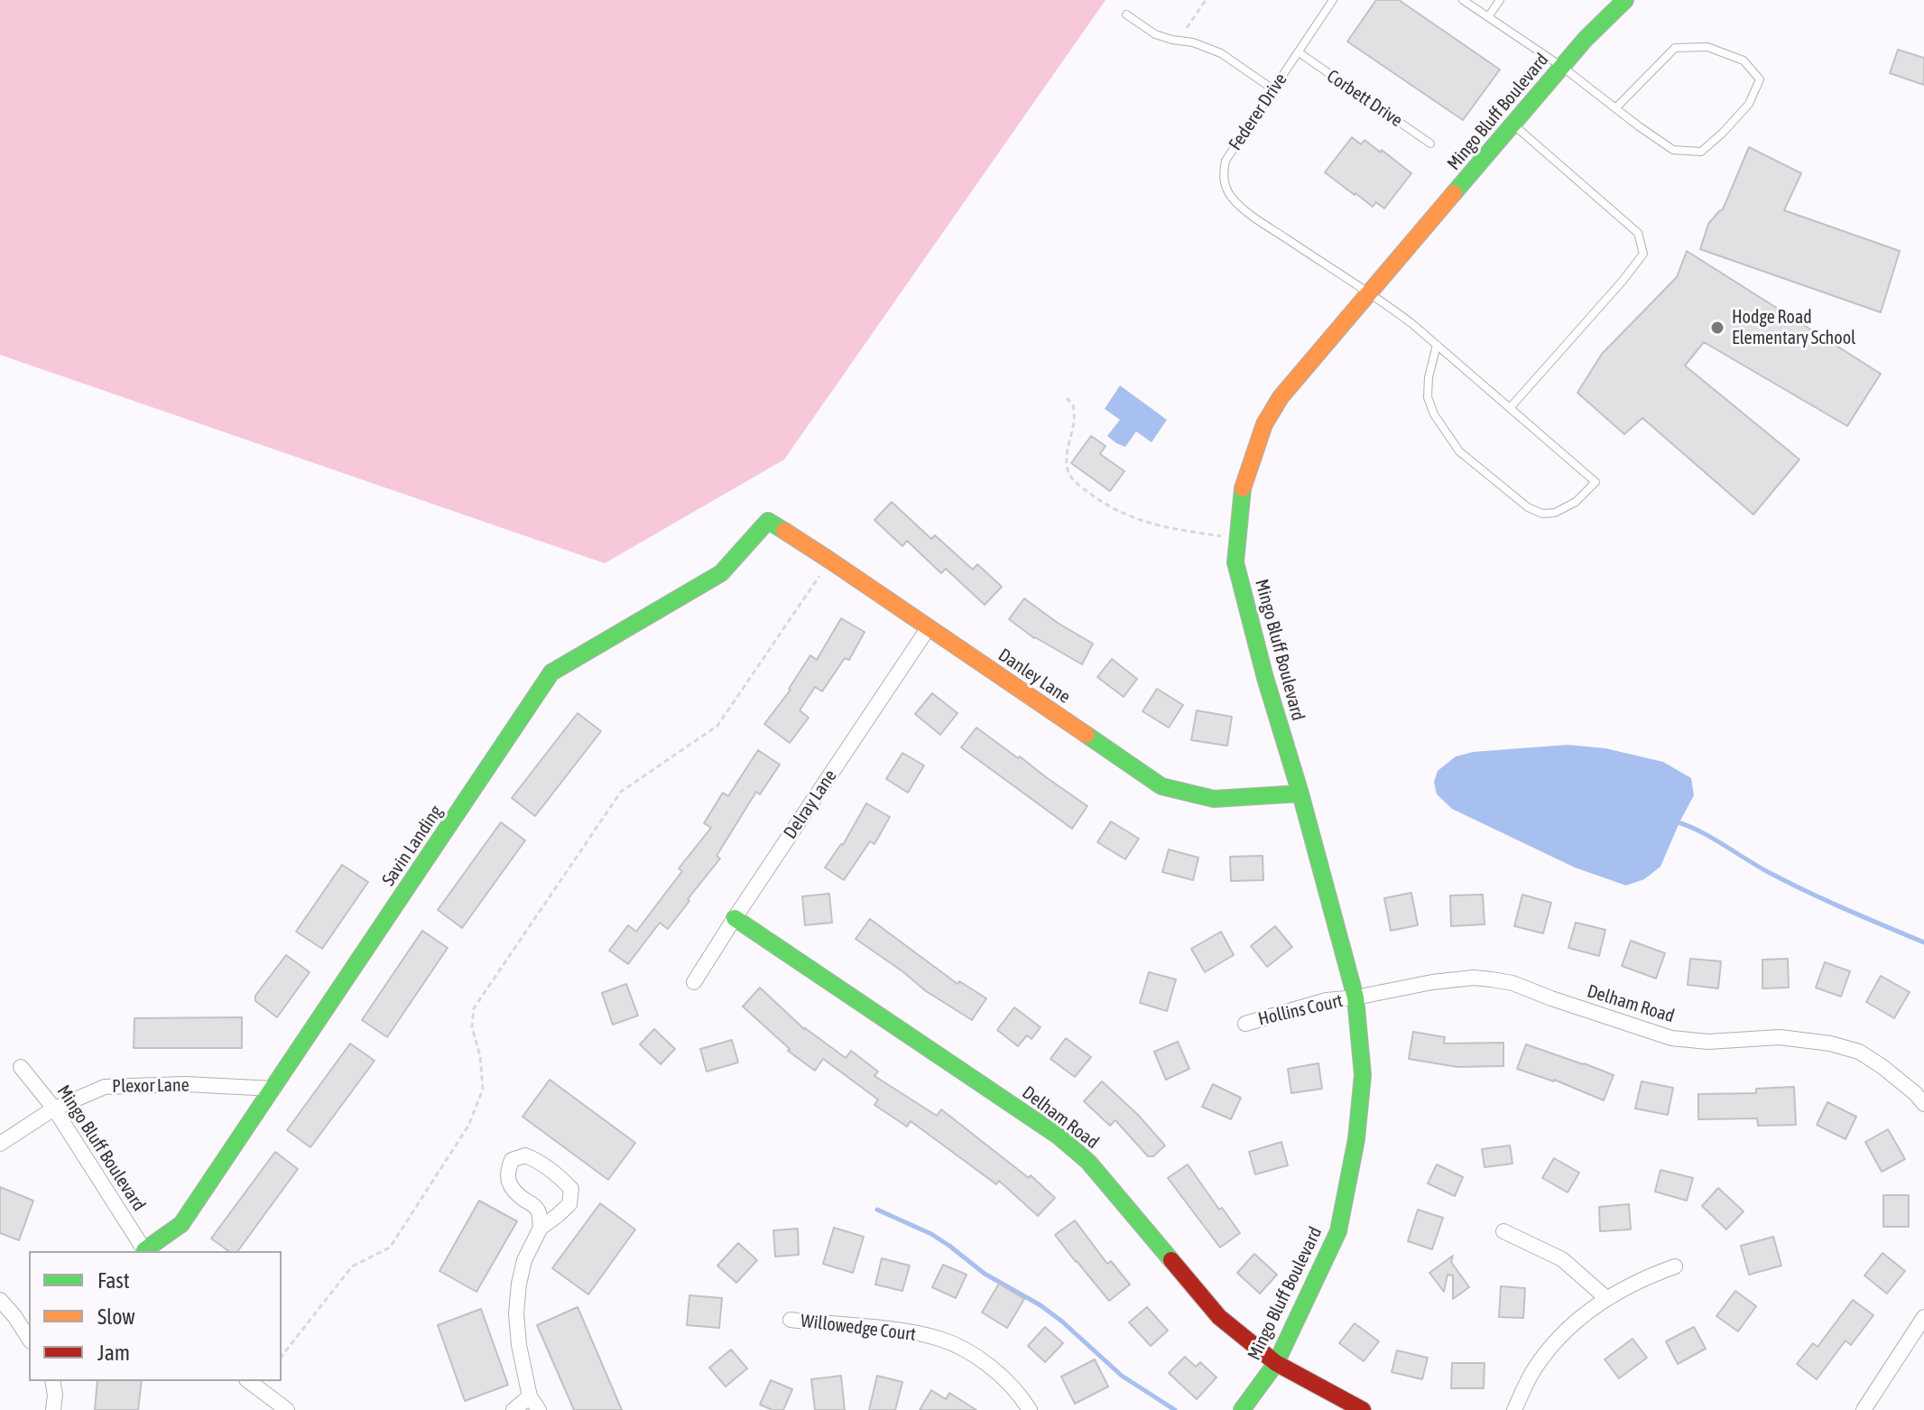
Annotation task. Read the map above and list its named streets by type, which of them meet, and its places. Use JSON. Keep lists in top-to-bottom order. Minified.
{"streets":{"street":["Mingo Bluff Boulevard","Danley Lane","Delray Lane","Savin Landing","Delham Road","Hollins Court","Plexor Lane","Willowedge Court"],"lane":["Corbett Drive","Federer Drive"]},"crossings":[["Corbett Drive","Federer Drive"],["Federer Drive","Mingo Bluff Boulevard"],["Mingo Bluff Boulevard","Danley Lane"],["Mingo Bluff Boulevard","Delham Road"],["Mingo Bluff Boulevard","Hollins Court"],["Mingo Bluff Boulevard","Plexor Lane"],["Danley Lane","Delray Lane"],["Danley Lane","Savin Landing"],["Delray Lane","Delham Road"],["Savin Landing","Plexor Lane"],["Delham Road","Hollins Court"]],"places":["Hodge Road Elementary School"],"legend":["Fast","Slow","Jam"]}
